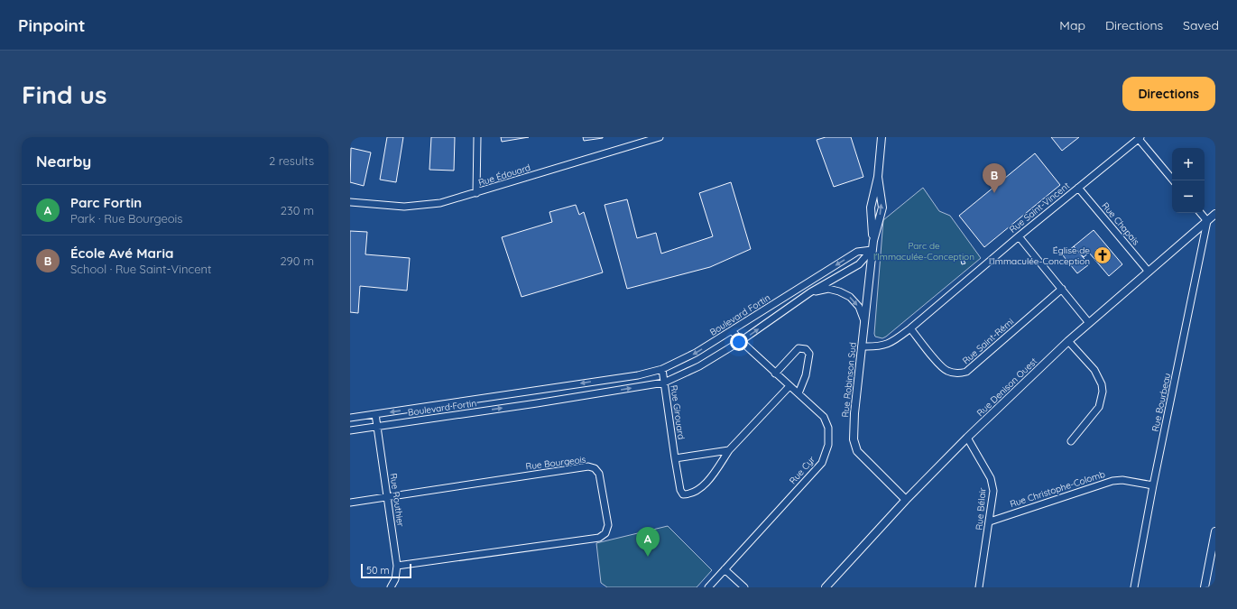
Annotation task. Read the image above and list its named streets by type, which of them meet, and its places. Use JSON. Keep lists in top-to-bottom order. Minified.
{"streets":{"street":["Rue Édouard","Rue Saint-Vincent","Rue Chapais","Boulevard Fortin","Rue Saint-Rémi","Rue Robinson Sud","Rue Denison Ouest","Rue Bourbeau","Rue Girouard","Rue Bourgeois","Rue Cyr","Rue Christophe-Colomb","Rue Routhier","Rue Bélair"]},"crossings":[["Rue Saint-Vincent","Rue Chapais"],["Rue Saint-Vincent","Rue Saint-Rémi"],["Rue Saint-Vincent","Rue Robinson Sud"],["Rue Chapais","Rue Denison Ouest"],["Boulevard Fortin","Rue Robinson Sud"],["Boulevard Fortin","Rue Girouard"],["Boulevard Fortin","Rue Cyr"],["Boulevard Fortin","Rue Routhier"],["Rue Robinson Sud","Rue Denison Ouest"],["Rue Denison Ouest","Rue Bourbeau"],["Rue Denison Ouest","Rue Bélair"],["Rue Bourbeau","Rue Christophe-Colomb"],["Rue Girouard","Rue Cyr"],["Rue Bourgeois","Rue Routhier"],["Rue Christophe-Colomb","Rue Bélair"]],"parks":["Parc de l'Immaculée-Conception"],"places":{"church":["Église de l'Immaculée-Conception"]},"scale_bar":"50 m","page":{"header":"Pinpoint","nav":["Map","Directions","Saved"],"buttons":"Directions","title":"Find us","heading":["Nearby","2 results"],"map_buttons":["+","−"],"pins":["B","A"],"list":[{"mark":"A","name":"Parc Fortin","note":"Park · Rue Bourgeois","value":"230 m"},{"mark":"B","name":"École Avé Maria","note":"School · Rue Saint-Vincent","value":"290 m"}],"scale":"50 m"}}
